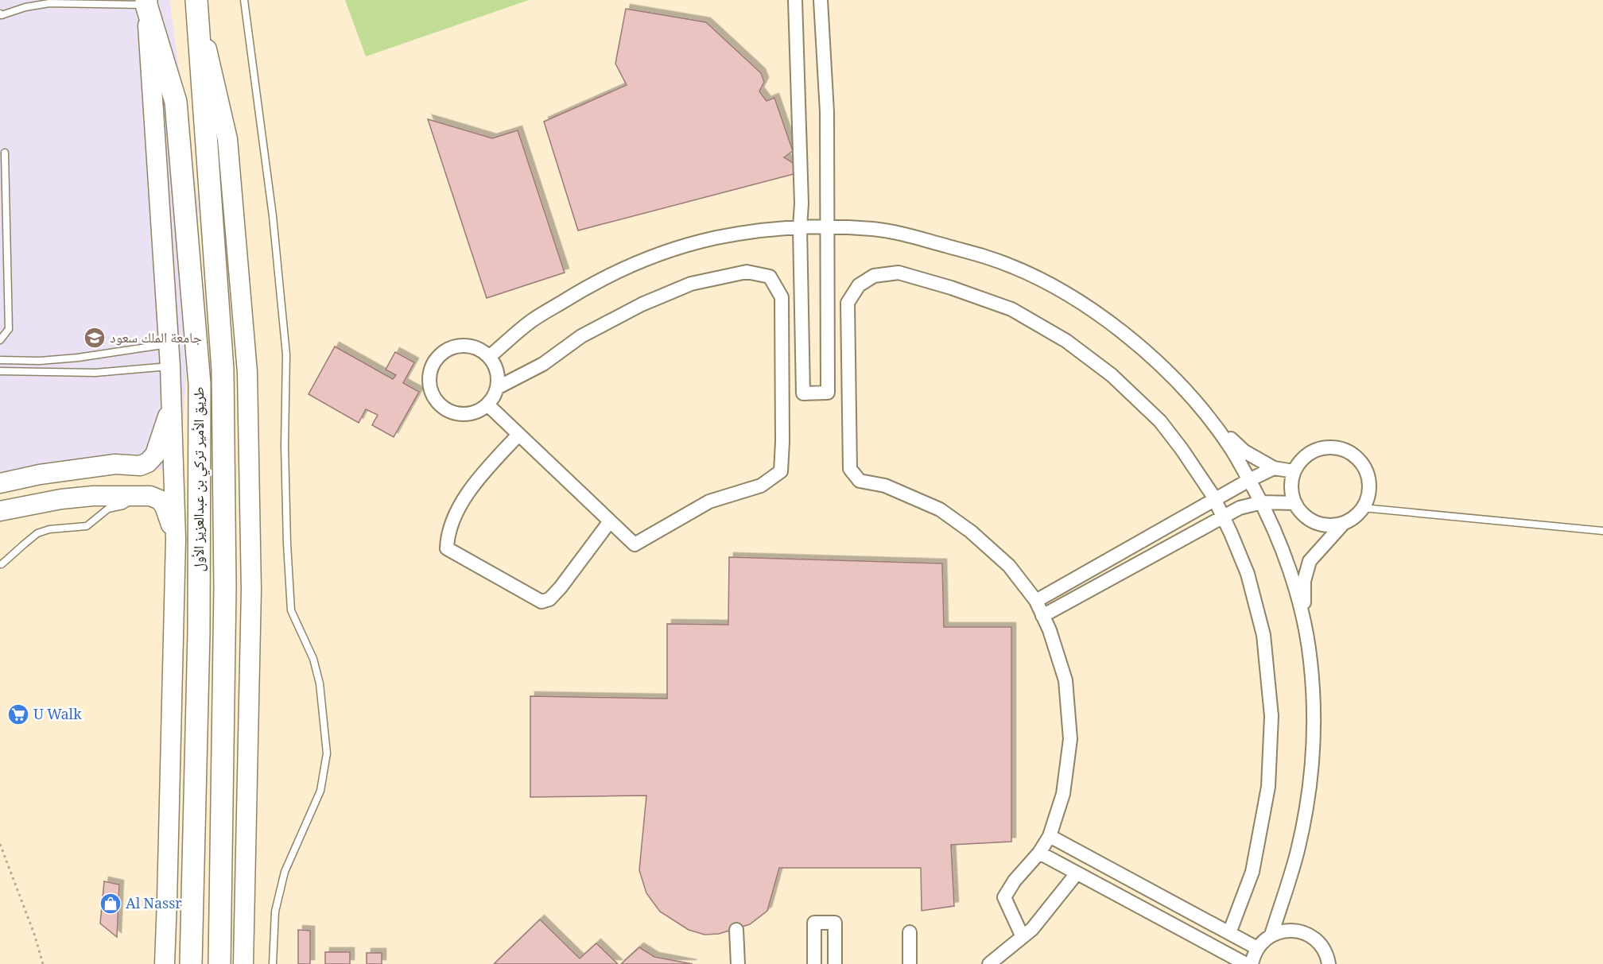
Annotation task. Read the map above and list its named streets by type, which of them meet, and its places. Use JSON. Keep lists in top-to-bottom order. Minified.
{"streets":{"main road":["طريق الأمير تركي بن عبدالعزيز الأول"]},"places":{"school or university":["جامعة الملك سعود"],"supermarket":["U Walk"],"shop":["Al Nassr"]}}
